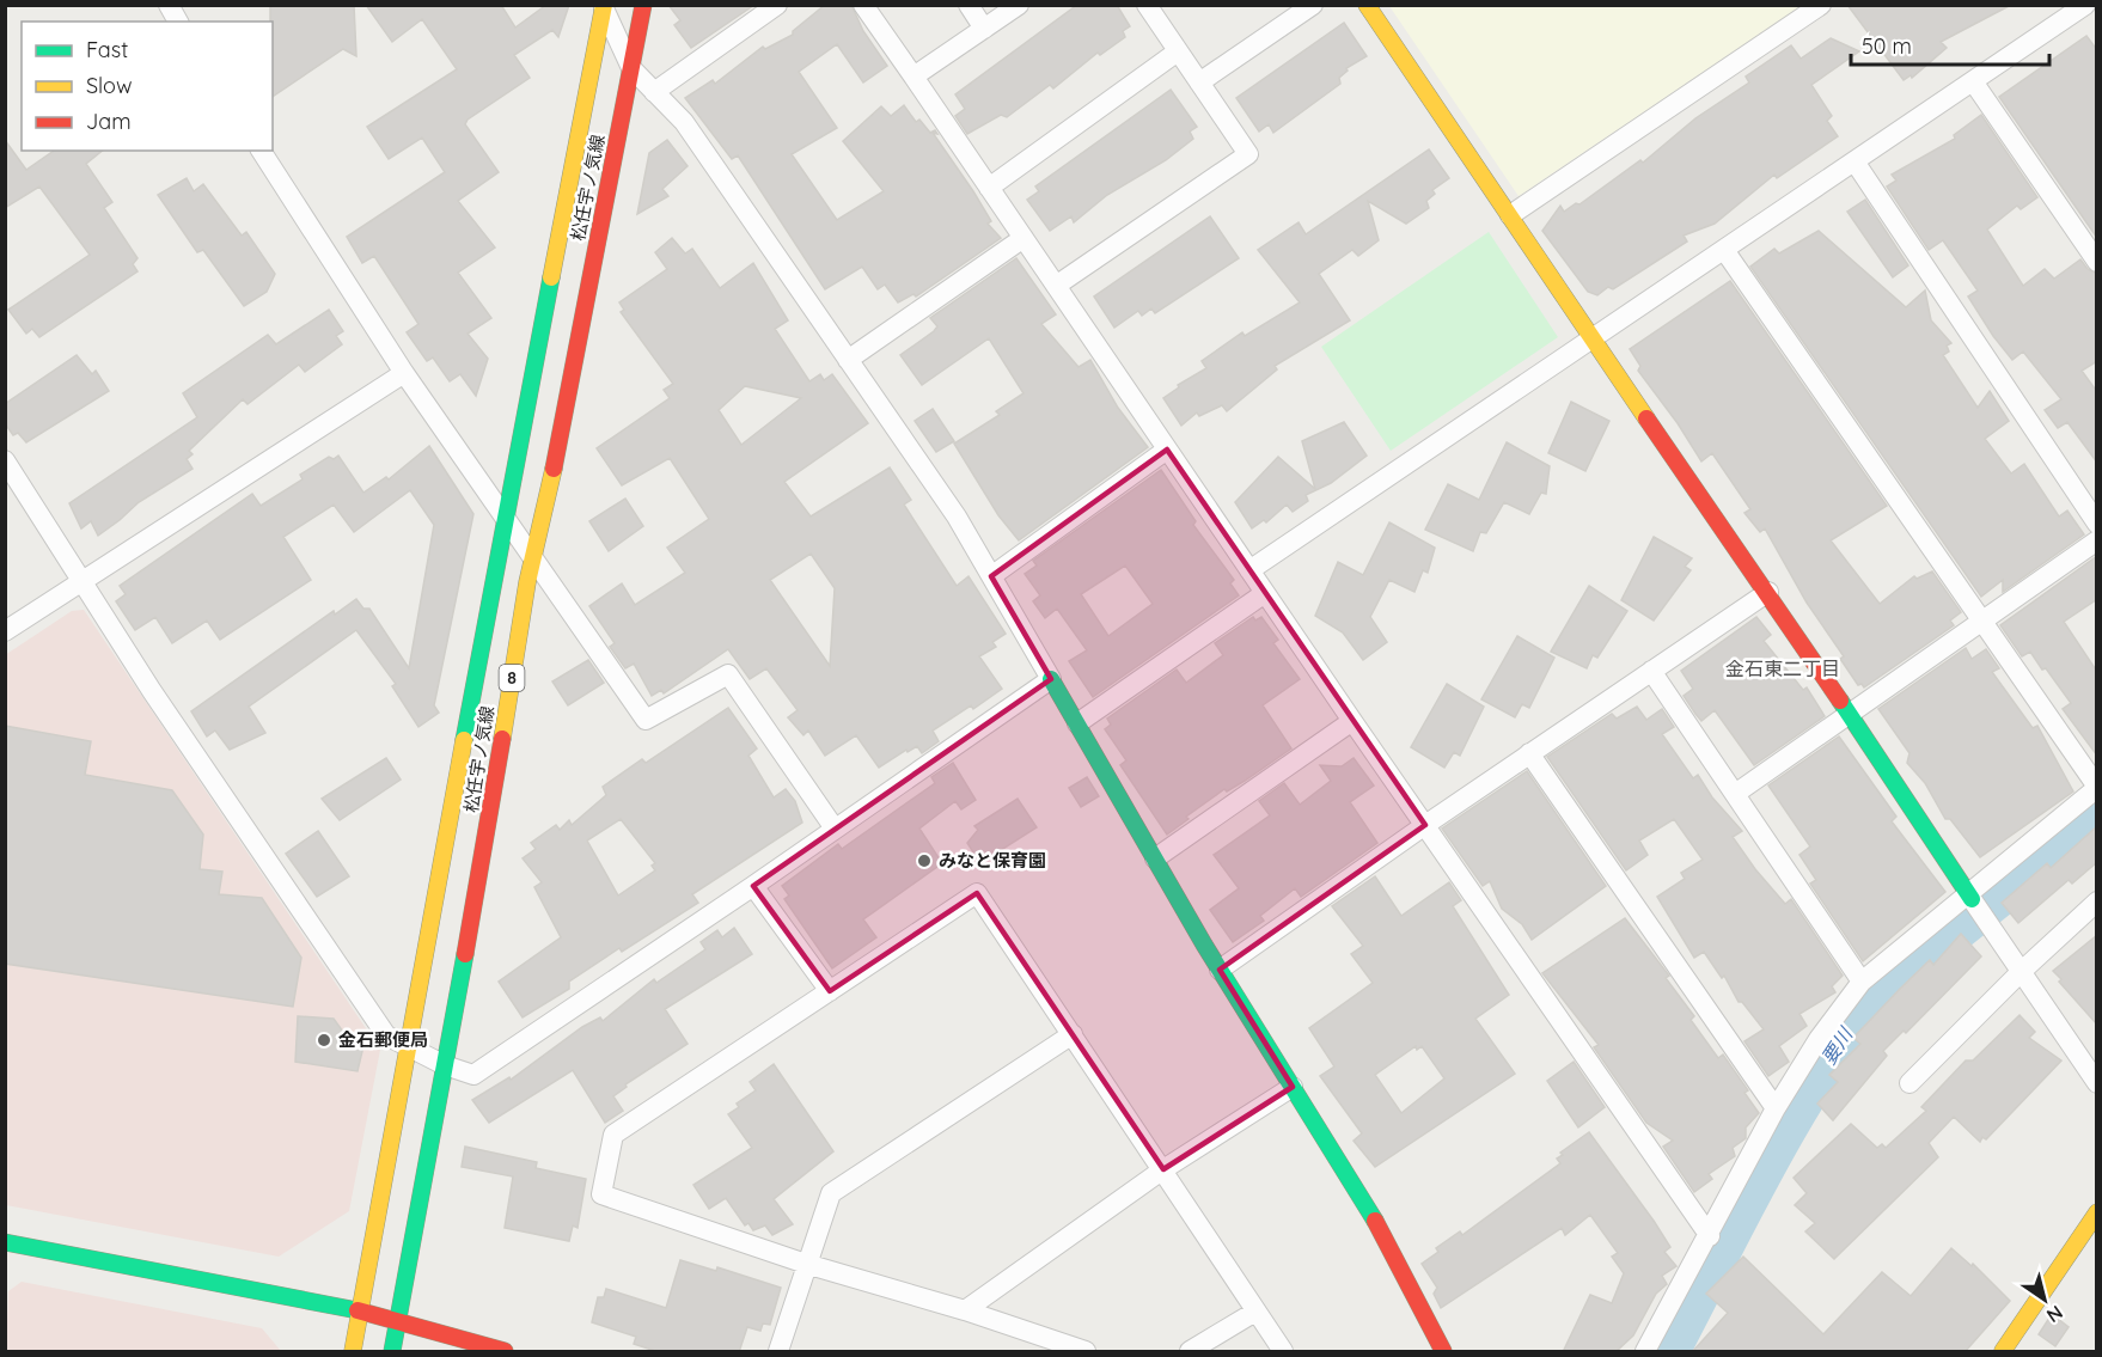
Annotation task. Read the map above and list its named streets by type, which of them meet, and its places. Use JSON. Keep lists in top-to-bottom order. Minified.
{"streets":{"main road":["松任宇ノ気線","8"]},"districts":["金石東二丁目"],"water":["要川"],"places":["みなと保育園","金石郵便局"],"legend":["Fast","Slow","Jam"],"scale_bar":"50 m","north":"bottom right"}
